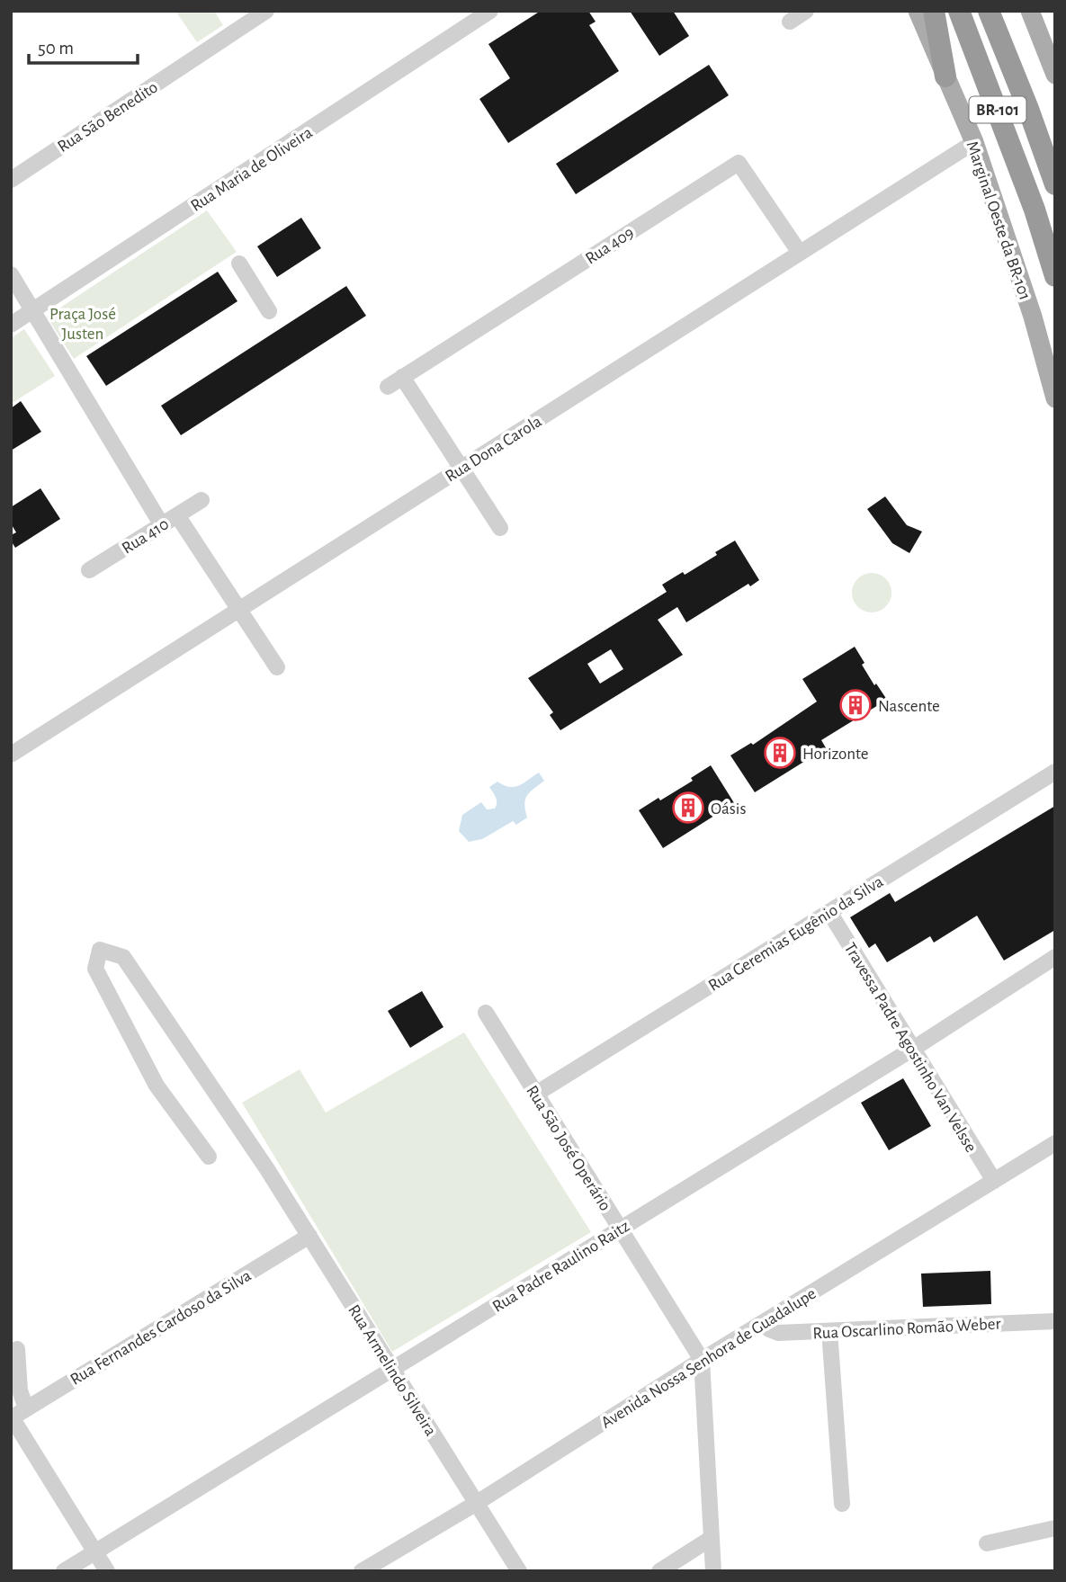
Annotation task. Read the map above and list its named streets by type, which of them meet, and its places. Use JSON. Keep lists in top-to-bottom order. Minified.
{"streets":{"highway":["BR-101"],"main road":["Marginal Oeste da BR-101"],"street":["Rua São Benedito","Rua Maria de Oliveira","Rua 409","Rua Dona Carola","Rua 410","Rua Geremias Eugênio da Silva","Travessa Padre Agostinho Van Velsse","Rua São José Operário","Rua Padre Raulino Raitz","Rua Fernandes Cardoso da Silva","Rua Oscarlino Romão Weber","Avenida Nossa Senhora de Guadalupe","Rua Armelindo Silveira"]},"crossings":[["Marginal Oeste da BR-101","Rua Dona Carola"],["Rua 409","Rua Dona Carola"],["Rua Geremias Eugênio da Silva","Travessa Padre Agostinho Van Velsse"],["Rua Geremias Eugênio da Silva","Rua São José Operário"],["Travessa Padre Agostinho Van Velsse","Rua Padre Raulino Raitz"],["Travessa Padre Agostinho Van Velsse","Avenida Nossa Senhora de Guadalupe"],["Rua São José Operário","Rua Padre Raulino Raitz"],["Rua São José Operário","Avenida Nossa Senhora de Guadalupe"],["Rua Padre Raulino Raitz","Rua Armelindo Silveira"],["Rua Fernandes Cardoso da Silva","Rua Armelindo Silveira"],["Rua Oscarlino Romão Weber","Avenida Nossa Senhora de Guadalupe"],["Avenida Nossa Senhora de Guadalupe","Rua Armelindo Silveira"]],"parks":["Praça José Justen"],"places":{"building":["Nascente","Horizonte","Oásis"]},"scale_bar":"50 m"}
